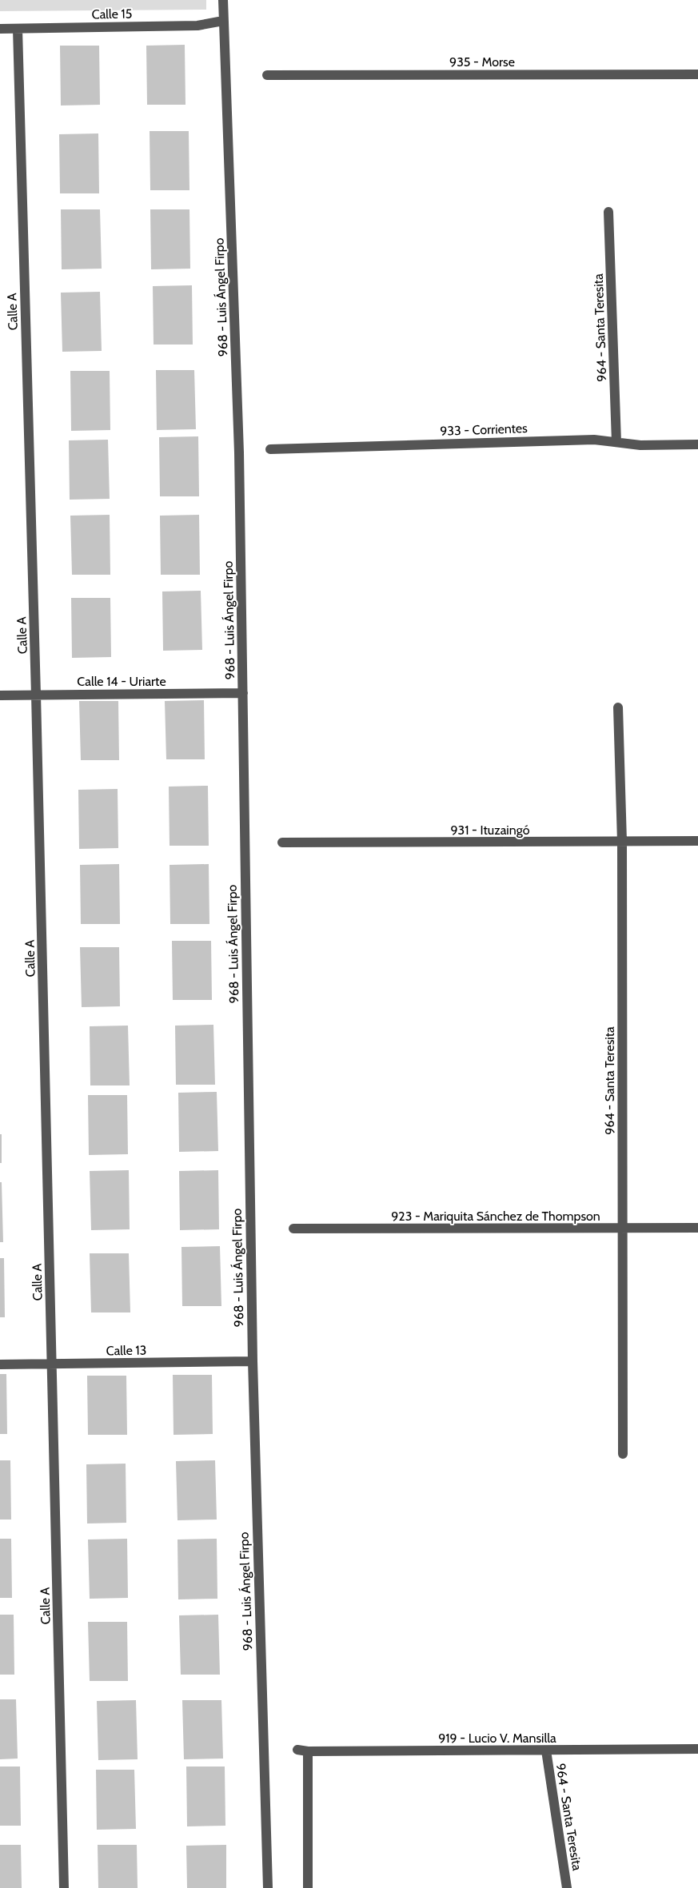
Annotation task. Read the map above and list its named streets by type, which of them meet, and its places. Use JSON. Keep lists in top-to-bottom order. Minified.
{"streets":{"street":["Calle 15","935 - Morse","968 - Luis Ángel Firpo","Calle A","964 - Santa Teresita","933 - Corrientes","Calle 14 - Uriarte","931 - Ituzaingó","923 - Mariquita Sánchez de Thompson","Calle 13","919 - Lucio V. Mansilla"]},"crossings":[["Calle 15","968 - Luis Ángel Firpo"],["Calle 15","Calle A"],["968 - Luis Ángel Firpo","Calle 14 - Uriarte"],["968 - Luis Ángel Firpo","Calle 13"],["Calle A","Calle 14 - Uriarte"],["Calle A","Calle 13"],["964 - Santa Teresita","933 - Corrientes"],["964 - Santa Teresita","931 - Ituzaingó"],["964 - Santa Teresita","923 - Mariquita Sánchez de Thompson"],["964 - Santa Teresita","919 - Lucio V. Mansilla"]]}
